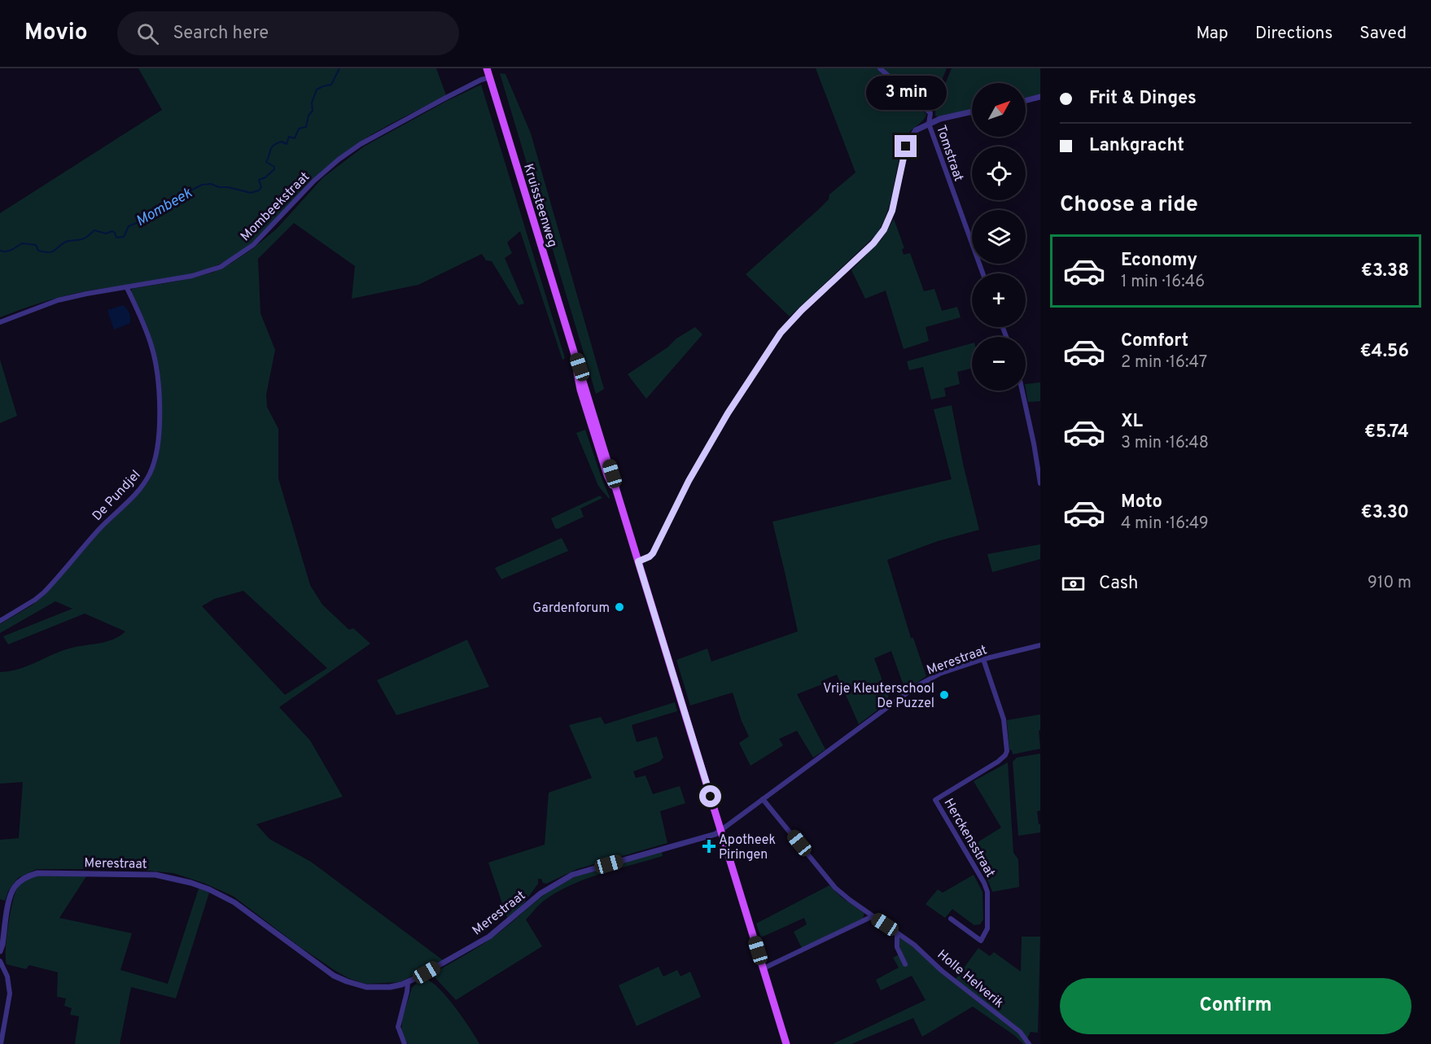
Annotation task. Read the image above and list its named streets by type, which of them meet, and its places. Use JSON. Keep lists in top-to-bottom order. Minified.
{"streets":{"main road":["Kruissteenweg"],"street":["Tomstraat","Mombeekstraat","De Pundjel","Merestraat","Herckensstraat","Holle Helverik"]},"crossings":[["Kruissteenweg","Mombeekstraat"],["Kruissteenweg","Merestraat"],["Mombeekstraat","De Pundjel"],["Merestraat","Herckensstraat"],["Merestraat","Holle Helverik"]],"water":["Mombeek"],"places":{"other":["Gardenforum","Vrije Kleuterschool De Puzzel"],"health":["Apotheek Piringen"]},"north":"top right","page":{"header":"Movio","search":"Search here","nav":["Map","Directions","Saved"],"banner":["Frit & Dinges","Lankgracht"],"bubble":"3 min","map_buttons":["+","−"],"heading":"Choose a ride","list":[{"name":"Economy","note":"1 min · 16:46","value":"€3.38"},{"name":"Comfort","note":"2 min · 16:47","value":"€4.56"},{"name":"XL","note":"3 min · 16:48","value":"€5.74"},{"name":"Moto","note":"4 min · 16:49","value":"€3.30"}],"pay":["Cash","910 m"],"buttons":"Confirm"}}
